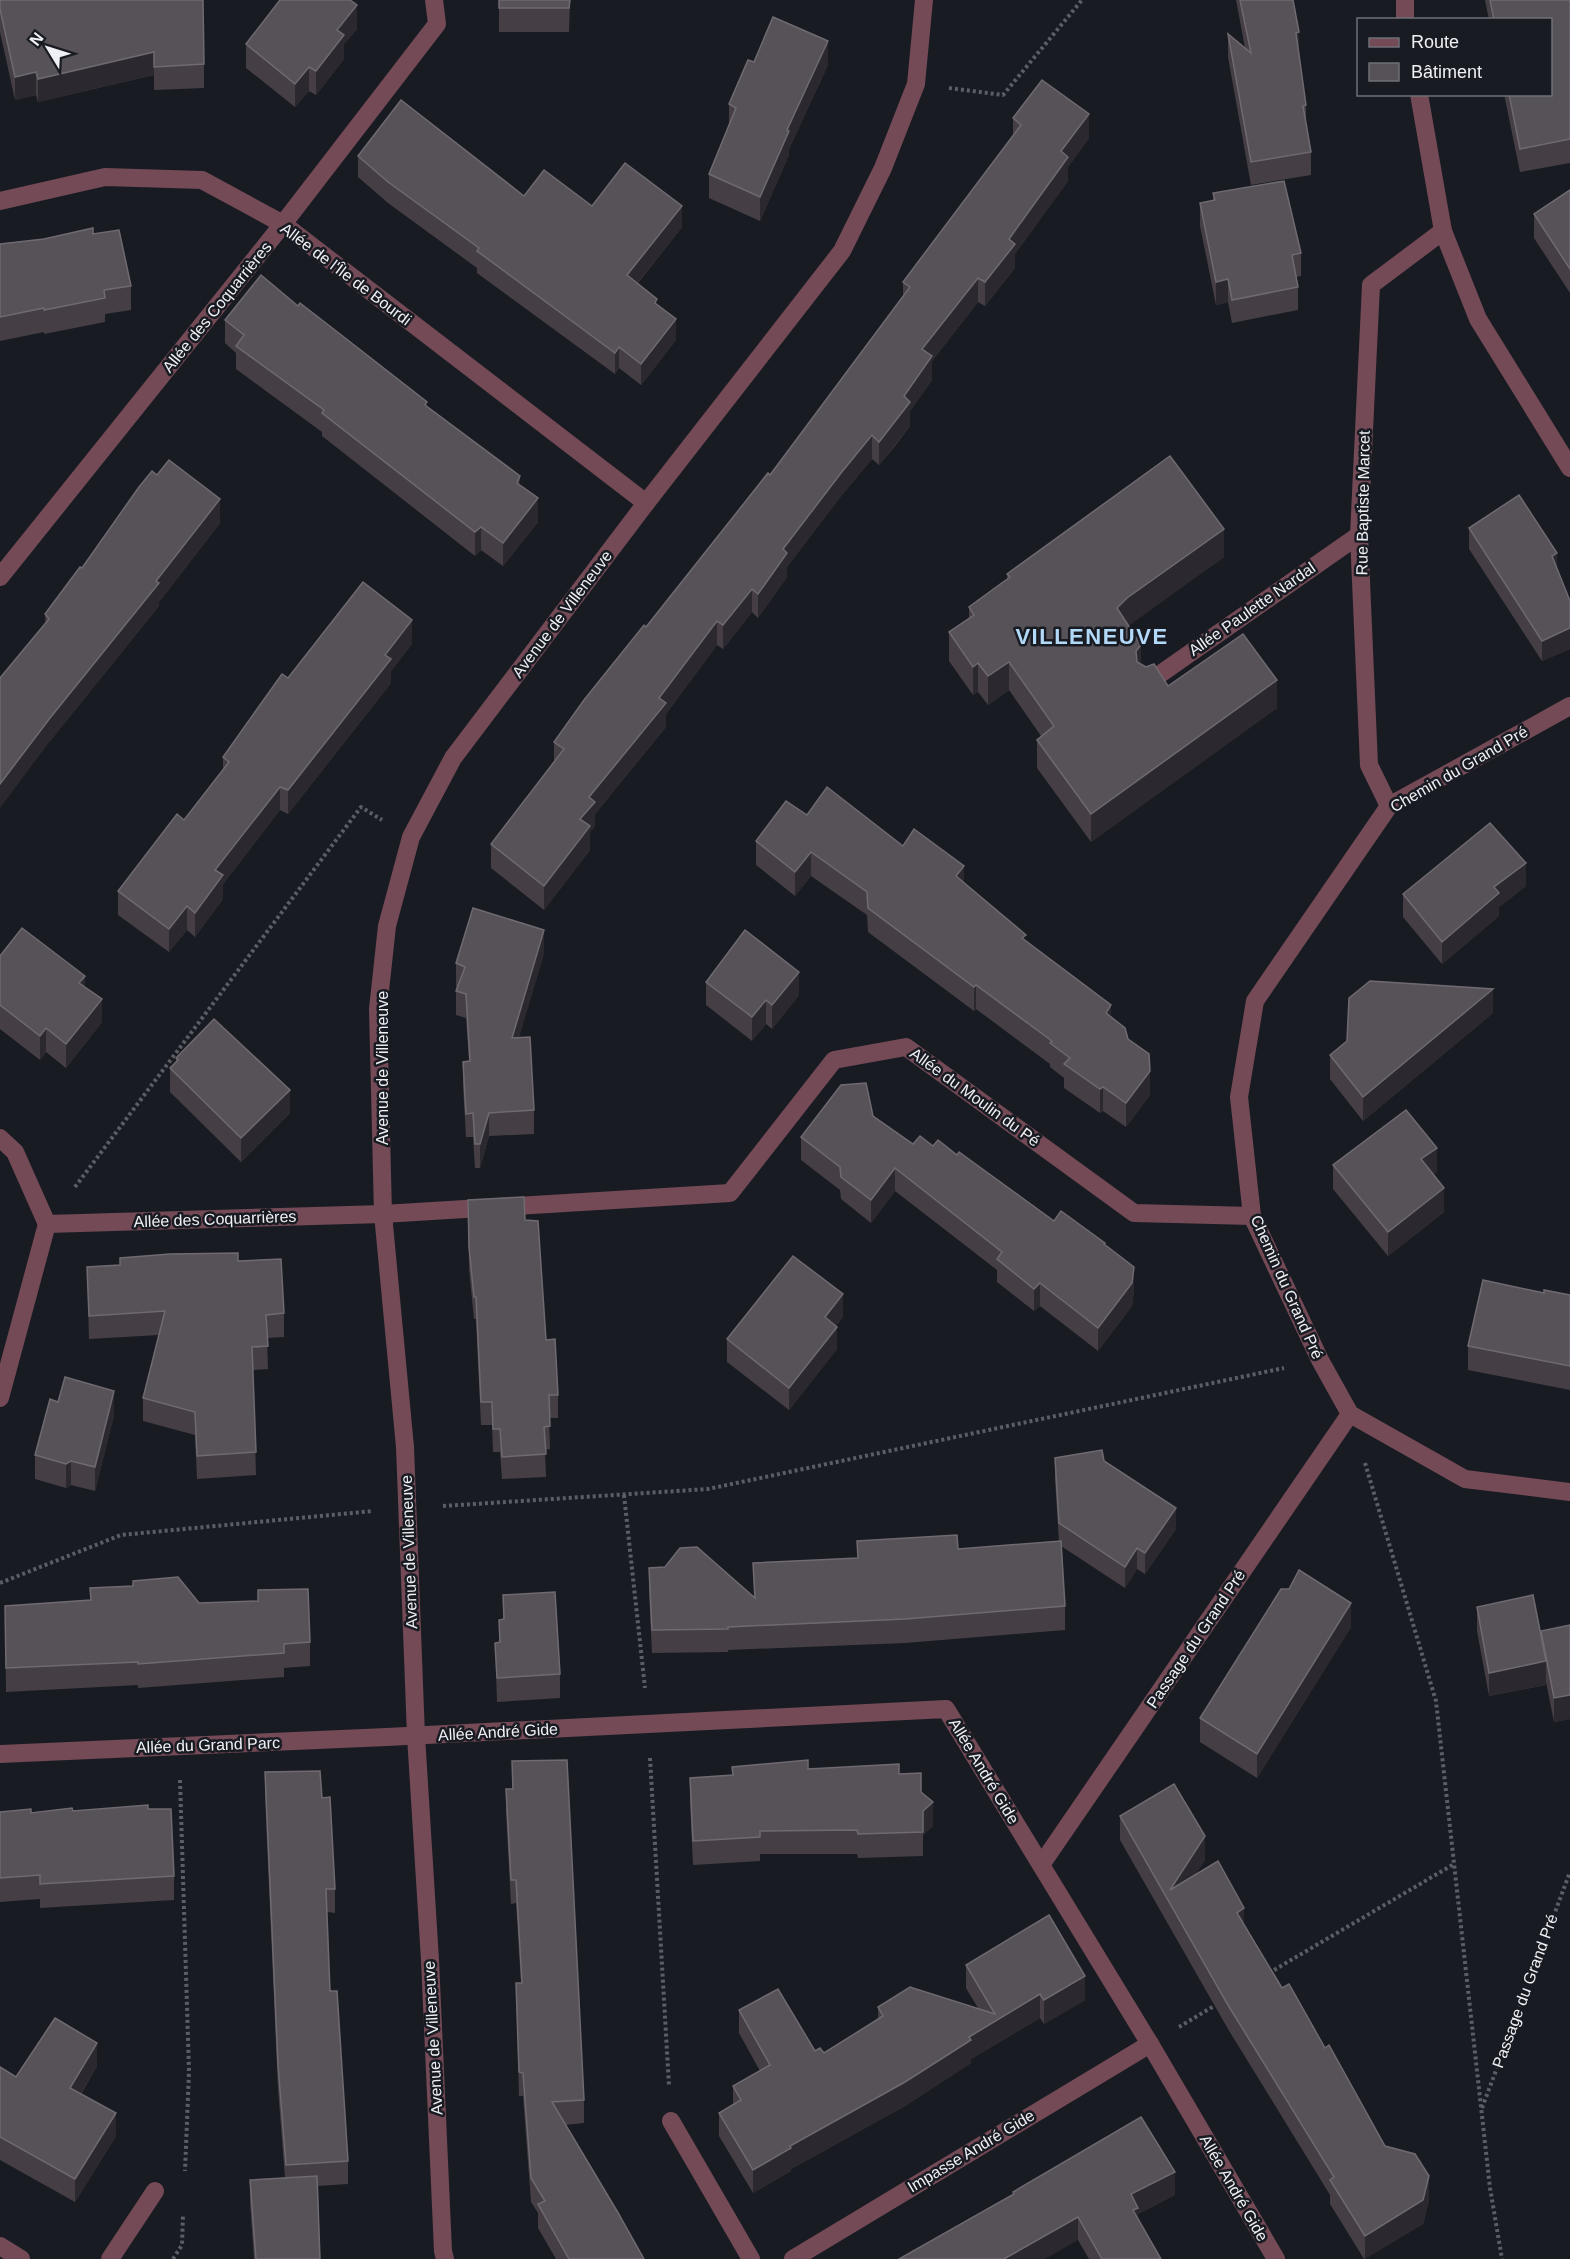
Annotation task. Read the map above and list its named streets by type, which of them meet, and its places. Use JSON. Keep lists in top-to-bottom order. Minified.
{"streets":{"street":["Allée de l'Île de Bourdi","Allée des Coquarrières","Rue Baptiste Marcet","Allée Paulette Nardal","Avenue de Villeneuve","Chemin du Grand Pré","Allée du Moulin du Pé","Passage du Grand Pré","Allée André Gide","Allée du Grand Parc","Impasse André Gide"]},"crossings":[["Allée de l'Île de Bourdi","Allée des Coquarrières"],["Allée de l'Île de Bourdi","Avenue de Villeneuve"],["Allée des Coquarrières","Avenue de Villeneuve"],["Allée des Coquarrières","Allée du Moulin du Pé"],["Rue Baptiste Marcet","Allée Paulette Nardal"],["Rue Baptiste Marcet","Chemin du Grand Pré"],["Avenue de Villeneuve","Allée du Moulin du Pé"],["Avenue de Villeneuve","Allée André Gide"],["Avenue de Villeneuve","Allée du Grand Parc"],["Chemin du Grand Pré","Allée du Moulin du Pé"],["Chemin du Grand Pré","Passage du Grand Pré"],["Passage du Grand Pré","Allée André Gide"],["Allée André Gide","Allée du Grand Parc"],["Allée André Gide","Impasse André Gide"]],"districts":["VILLENEUVE"],"legend":["Route","Bâtiment"],"north":"top left"}
